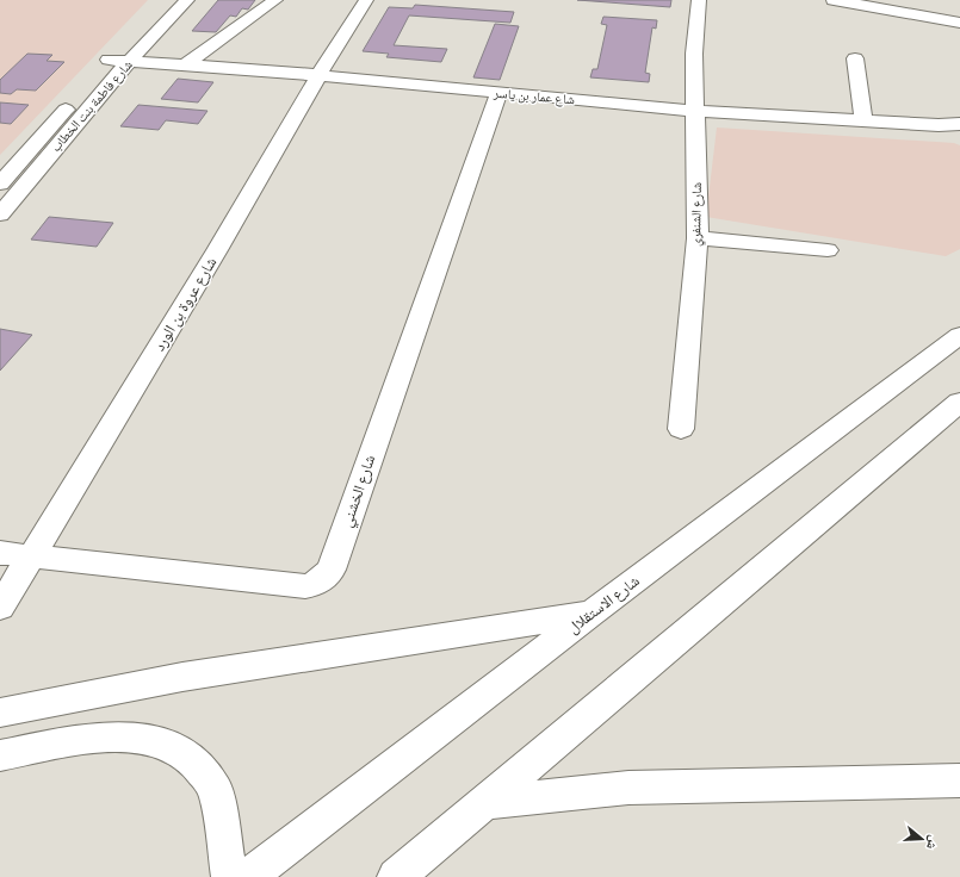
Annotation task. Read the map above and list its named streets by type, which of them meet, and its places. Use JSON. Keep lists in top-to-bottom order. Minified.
{"streets":{"main road":["شاع عمار بن ياسر","شارع فاطمة بنت الخطاب","شارع الشنفري","شارع عروة بن الورد","شارع الخشني","شارع الاستقلال"]},"crossings":[["شاع عمار بن ياسر","شارع فاطمة بنت الخطاب"],["شاع عمار بن ياسر","شارع الشنفري"],["شاع عمار بن ياسر","شارع عروة بن الورد"],["شاع عمار بن ياسر","شارع الخشني"],["شارع عروة بن الورد","شارع الخشني"]],"north":"right"}
